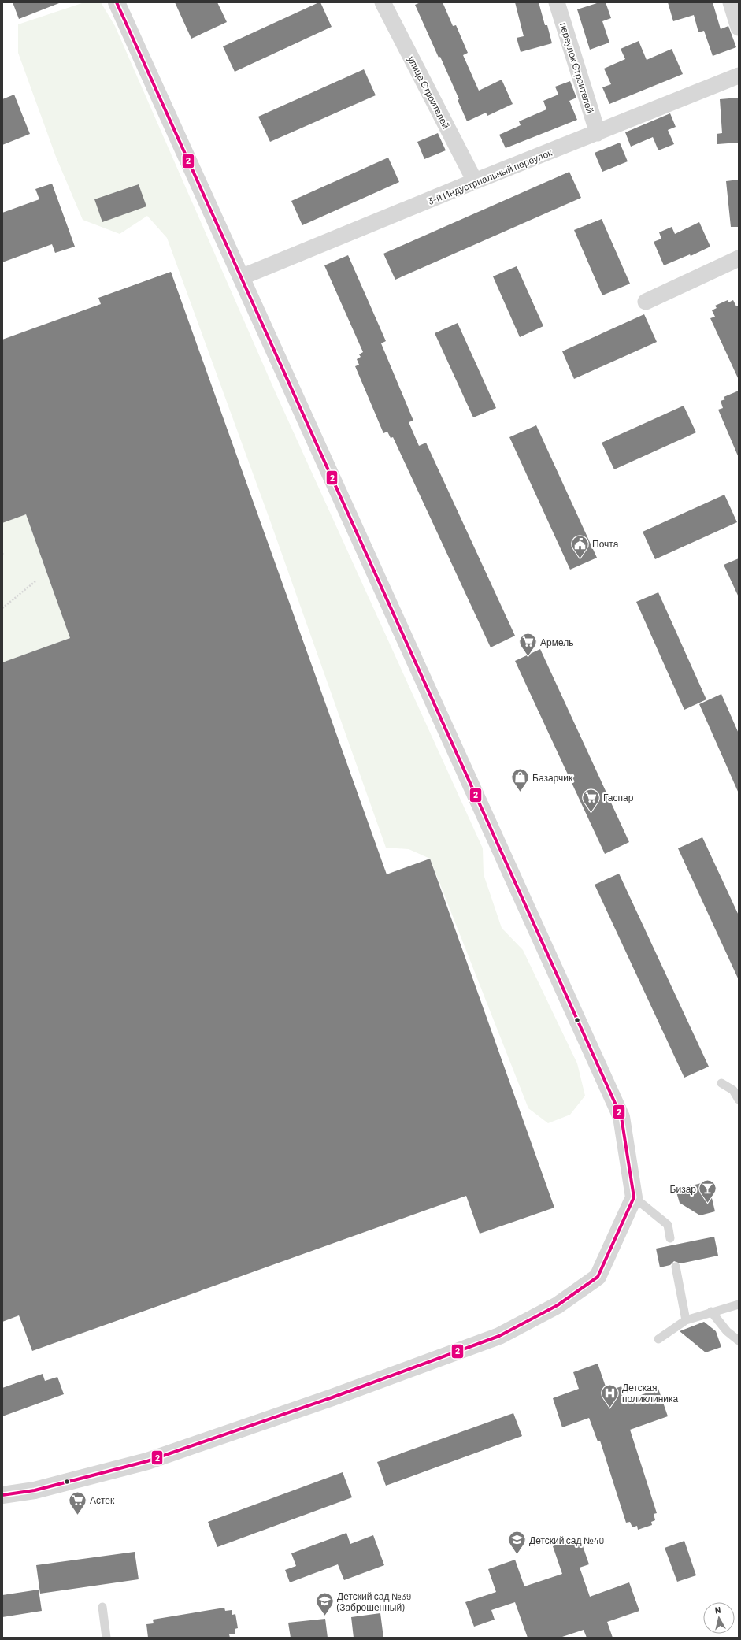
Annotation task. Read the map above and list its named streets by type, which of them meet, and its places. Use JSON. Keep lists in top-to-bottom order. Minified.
{"streets":{"street":["переулок Строителей","улица Строителей","3-й Индустриальный переулок"]},"crossings":[["переулок Строителей","3-й Индустриальный переулок"],["улица Строителей","3-й Индустриальный переулок"]],"places":{"public building":["Почта"],"supermarket":["Армель","Гаспар","Астек"],"shop":["Базарчик"],"bar":["Бизар"],"hospital":["Детская поликлиника"],"school or university":["Детский сад №40","Детский сад №39 (Заброшенный)"]},"lines":["transit line 2"],"north":"top"}
